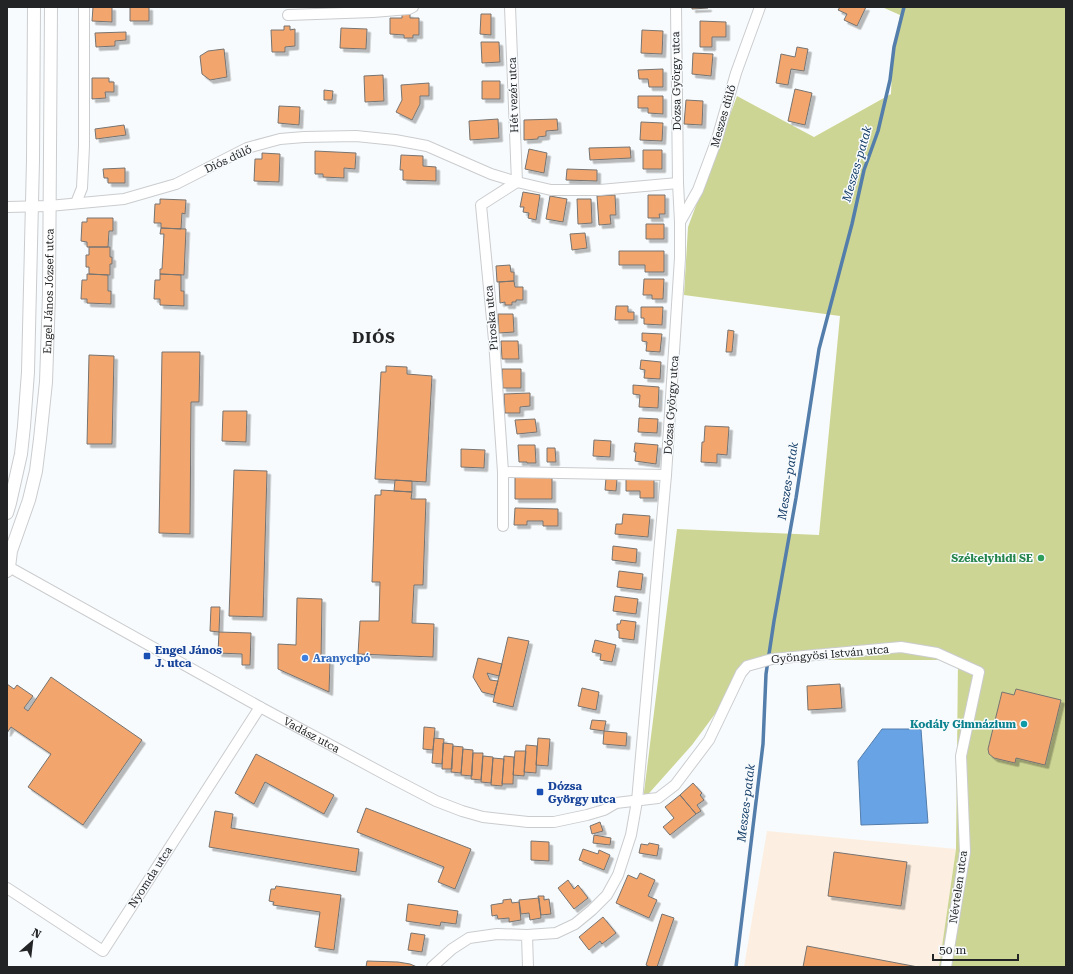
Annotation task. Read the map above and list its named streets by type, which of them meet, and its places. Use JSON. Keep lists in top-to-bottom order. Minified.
{"streets":{"street":["Dózsa György utca","Hét vezér utca","Meszes dűlő","Diós dűlő","Engel János József utca","Piroska utca","Gyöngyösi István utca","Vadász utca","Nyomda utca","Névtelen utca"]},"crossings":[["Dózsa György utca","Meszes dűlő"],["Dózsa György utca","Gyöngyösi István utca"],["Dózsa György utca","Vadász utca"],["Hét vezér utca","Diós dűlő"],["Hét vezér utca","Piroska utca"],["Diós dűlő","Engel János József utca"],["Diós dűlő","Piroska utca"],["Engel János József utca","Vadász utca"],["Gyöngyösi István utca","Vadász utca"],["Gyöngyösi István utca","Névtelen utca"],["Vadász utca","Nyomda utca"]],"districts":["DIÓS"],"water":["Meszes-patak"],"places":{"other":["Székelyhidi SE","Aranycipó","Kodály Gimnázium"],"transit":["Engel János J. utca","Dózsa György utca"]},"scale_bar":"50 m","north":"top right"}
